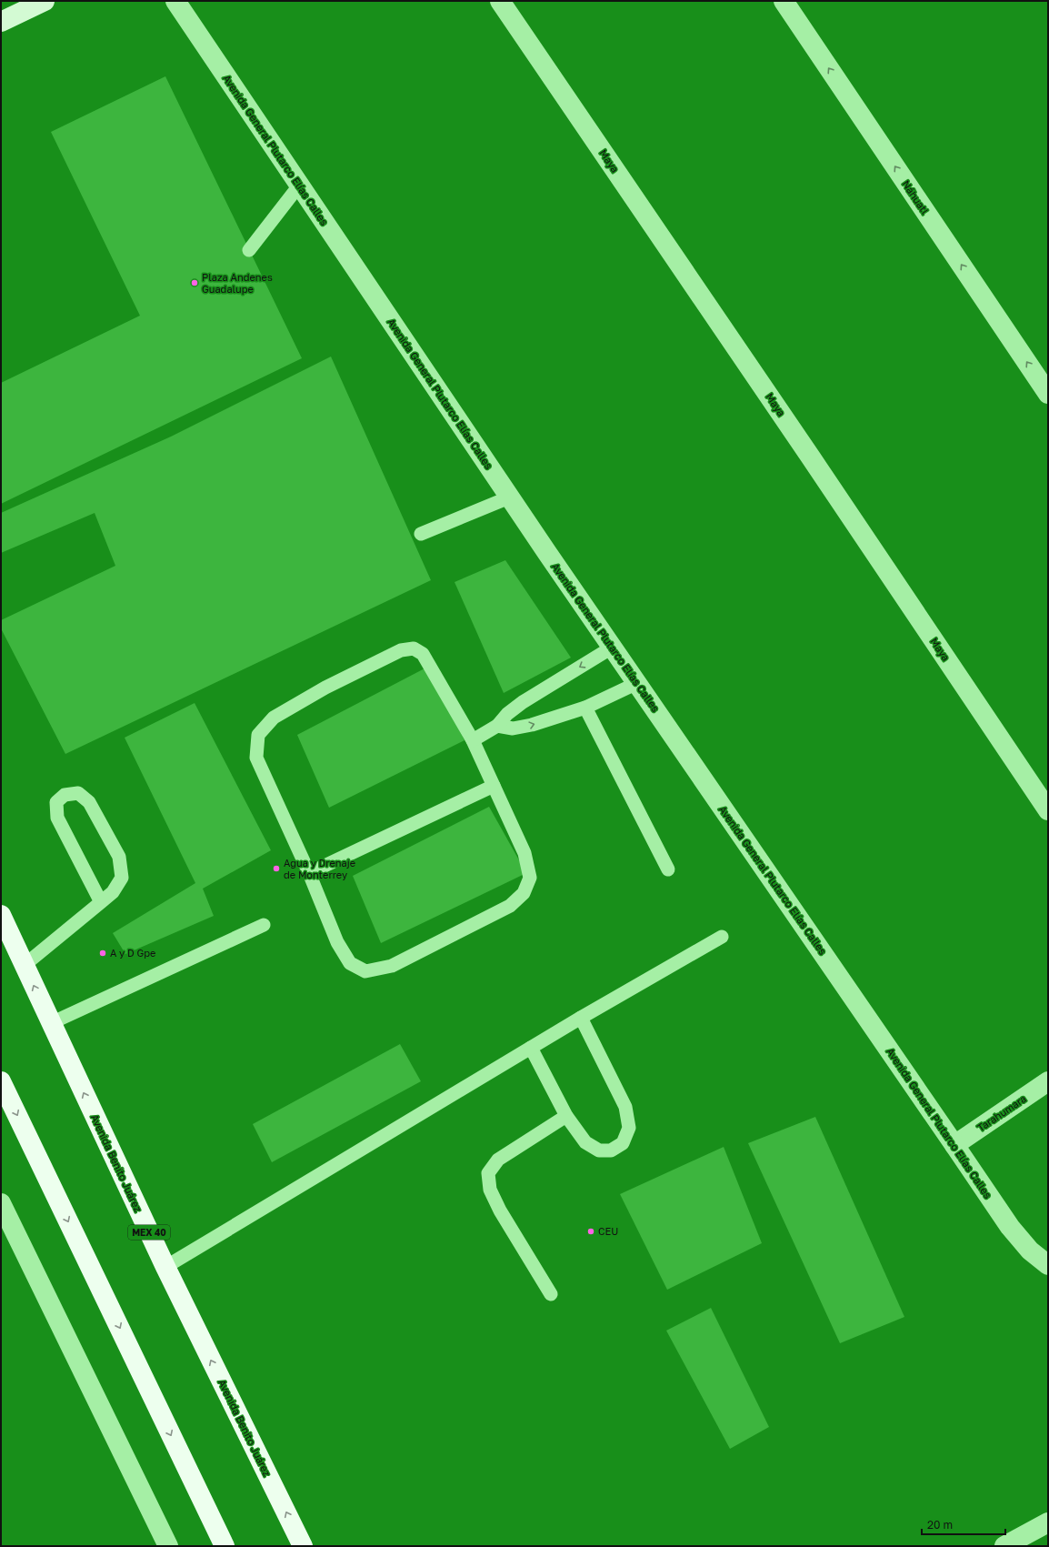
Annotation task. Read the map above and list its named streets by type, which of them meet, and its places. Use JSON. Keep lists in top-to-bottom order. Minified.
{"streets":{"main road":["Avenida Benito Juárez","MEX 40"],"street":["Avenida General Plutarco Elías Calles","Maya","Náhuatl","Tarahumara"]},"crossings":[["Avenida General Plutarco Elías Calles","Tarahumara"]],"one_way":["Náhuatl"],"places":["Plaza Andenes Guadalupe","Agua y Drenaje de Monterrey","A y D Gpe","CEU"],"scale_bar":"20 m"}
